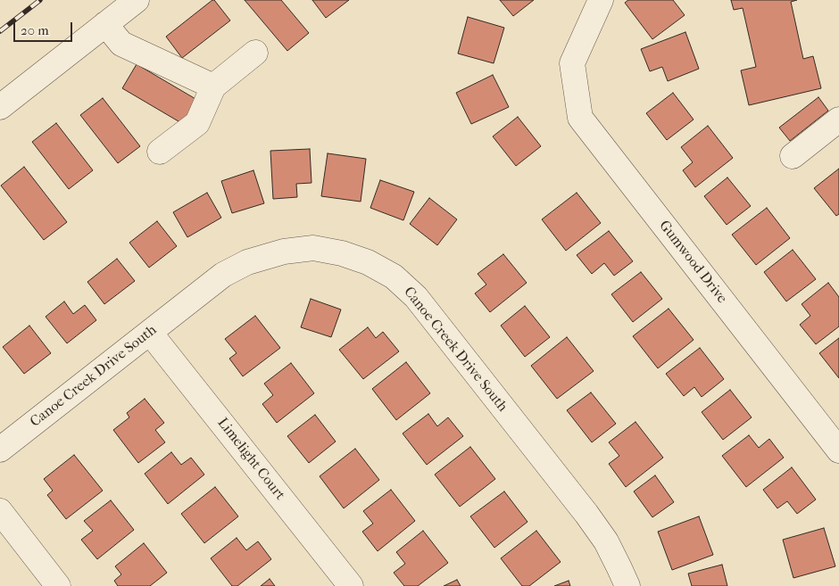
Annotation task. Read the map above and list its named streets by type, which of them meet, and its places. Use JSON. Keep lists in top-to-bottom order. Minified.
{"streets":{"street":["Gumwood Drive","Canoe Creek Drive South","Limelight Court"]},"crossings":[["Canoe Creek Drive South","Limelight Court"]],"scale_bar":"20 m"}
